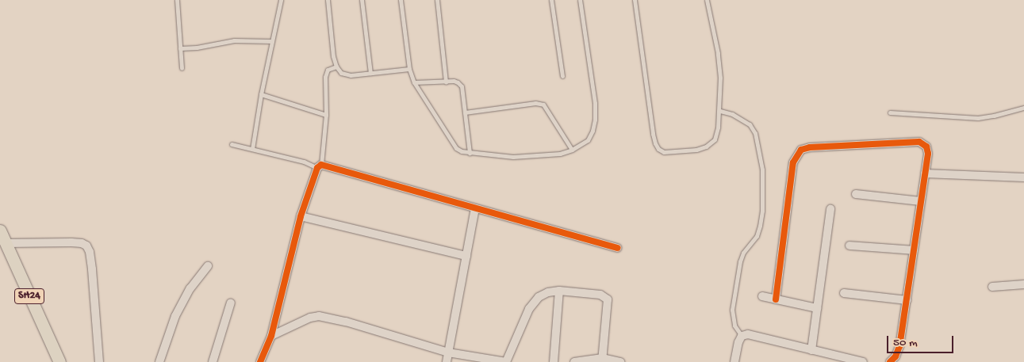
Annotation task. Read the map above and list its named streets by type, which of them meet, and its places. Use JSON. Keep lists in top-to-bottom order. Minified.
{"streets":{"main road":["SH24"]},"scale_bar":"50 m"}
